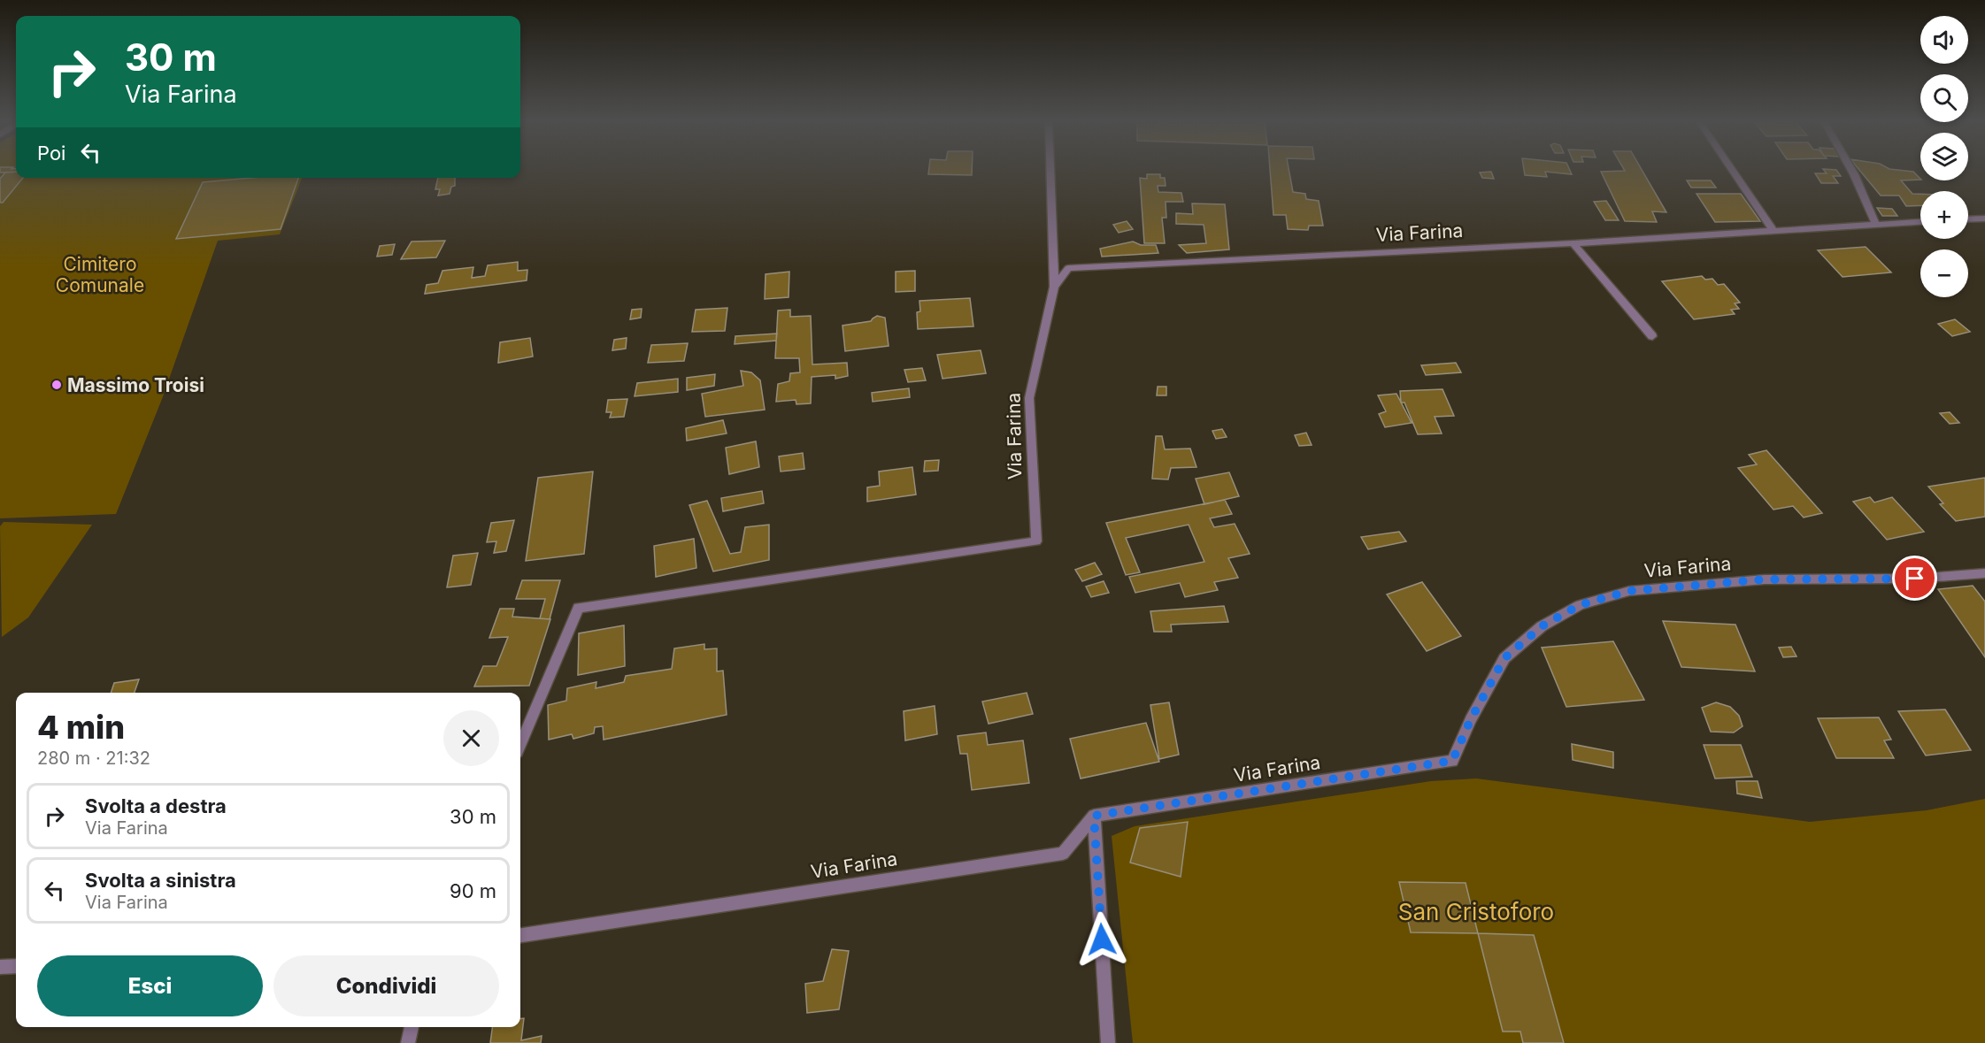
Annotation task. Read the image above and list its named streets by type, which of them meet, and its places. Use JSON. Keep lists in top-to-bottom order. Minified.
{"streets":{"street":["Via Farina"]},"parks":["Cimitero Comunale","San Cristoforo"],"places":["Massimo Troisi"],"page":{"map_buttons":["+","−"],"turn":["30 m","Via Farina"],"then":"Poi","heading":["4 min","280 m · 21:32"],"list":[{"name":"Svolta a destra","note":"Via Farina","value":"30 m"},{"name":"Svolta a sinistra","note":"Via Farina","value":"90 m"}],"buttons":["Esci","Condividi"]}}
